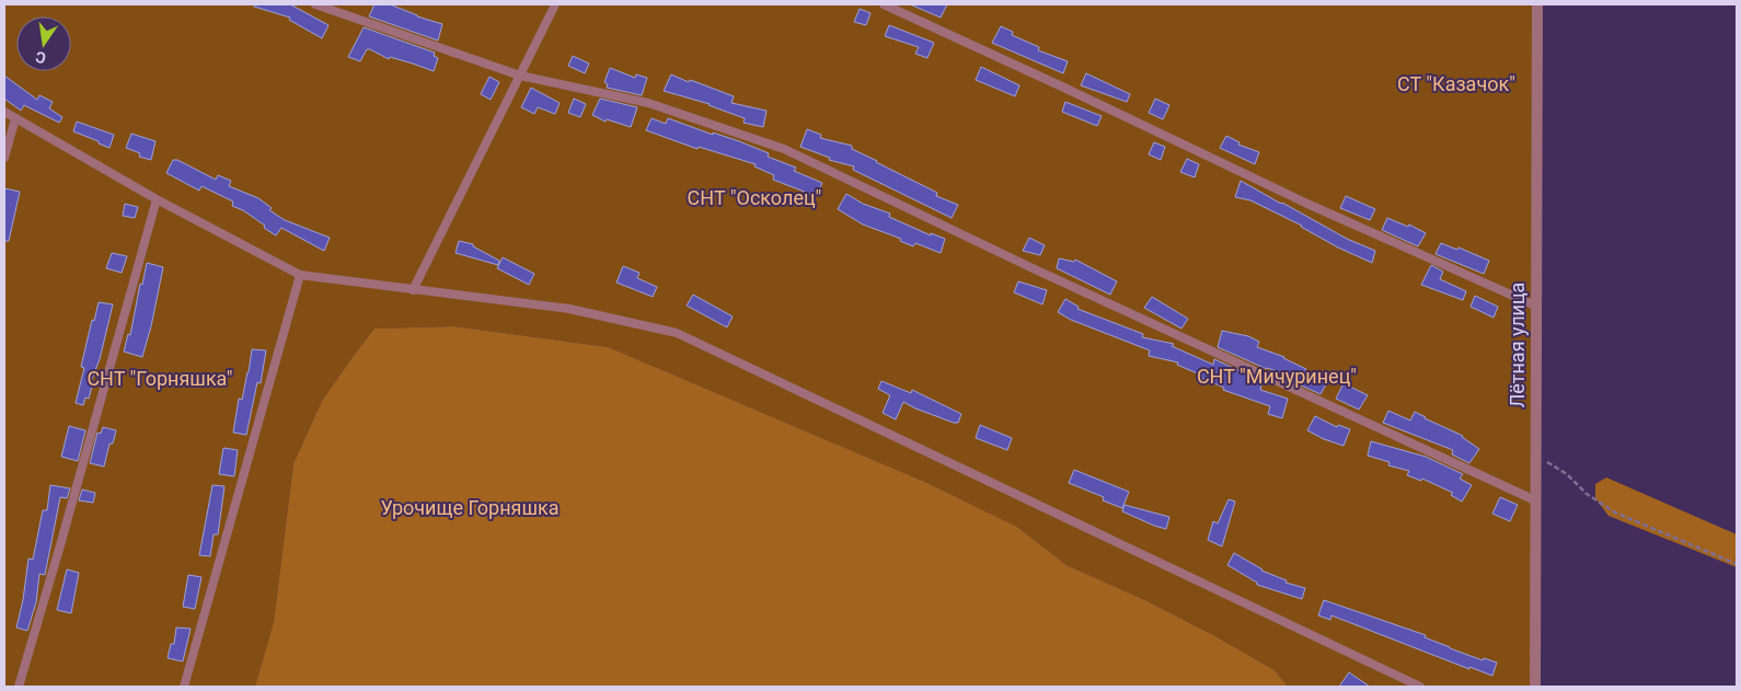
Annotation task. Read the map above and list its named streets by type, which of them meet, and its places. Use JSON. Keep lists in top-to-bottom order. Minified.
{"streets":{"street":["Лётная улица"]},"parks":["СТ \"Казачок\"","СНТ \"Осколец\"","СНТ \"Мичуринец\"","СНТ \"Горняшка\"","Урочище Горняшка"],"north":"bottom"}
